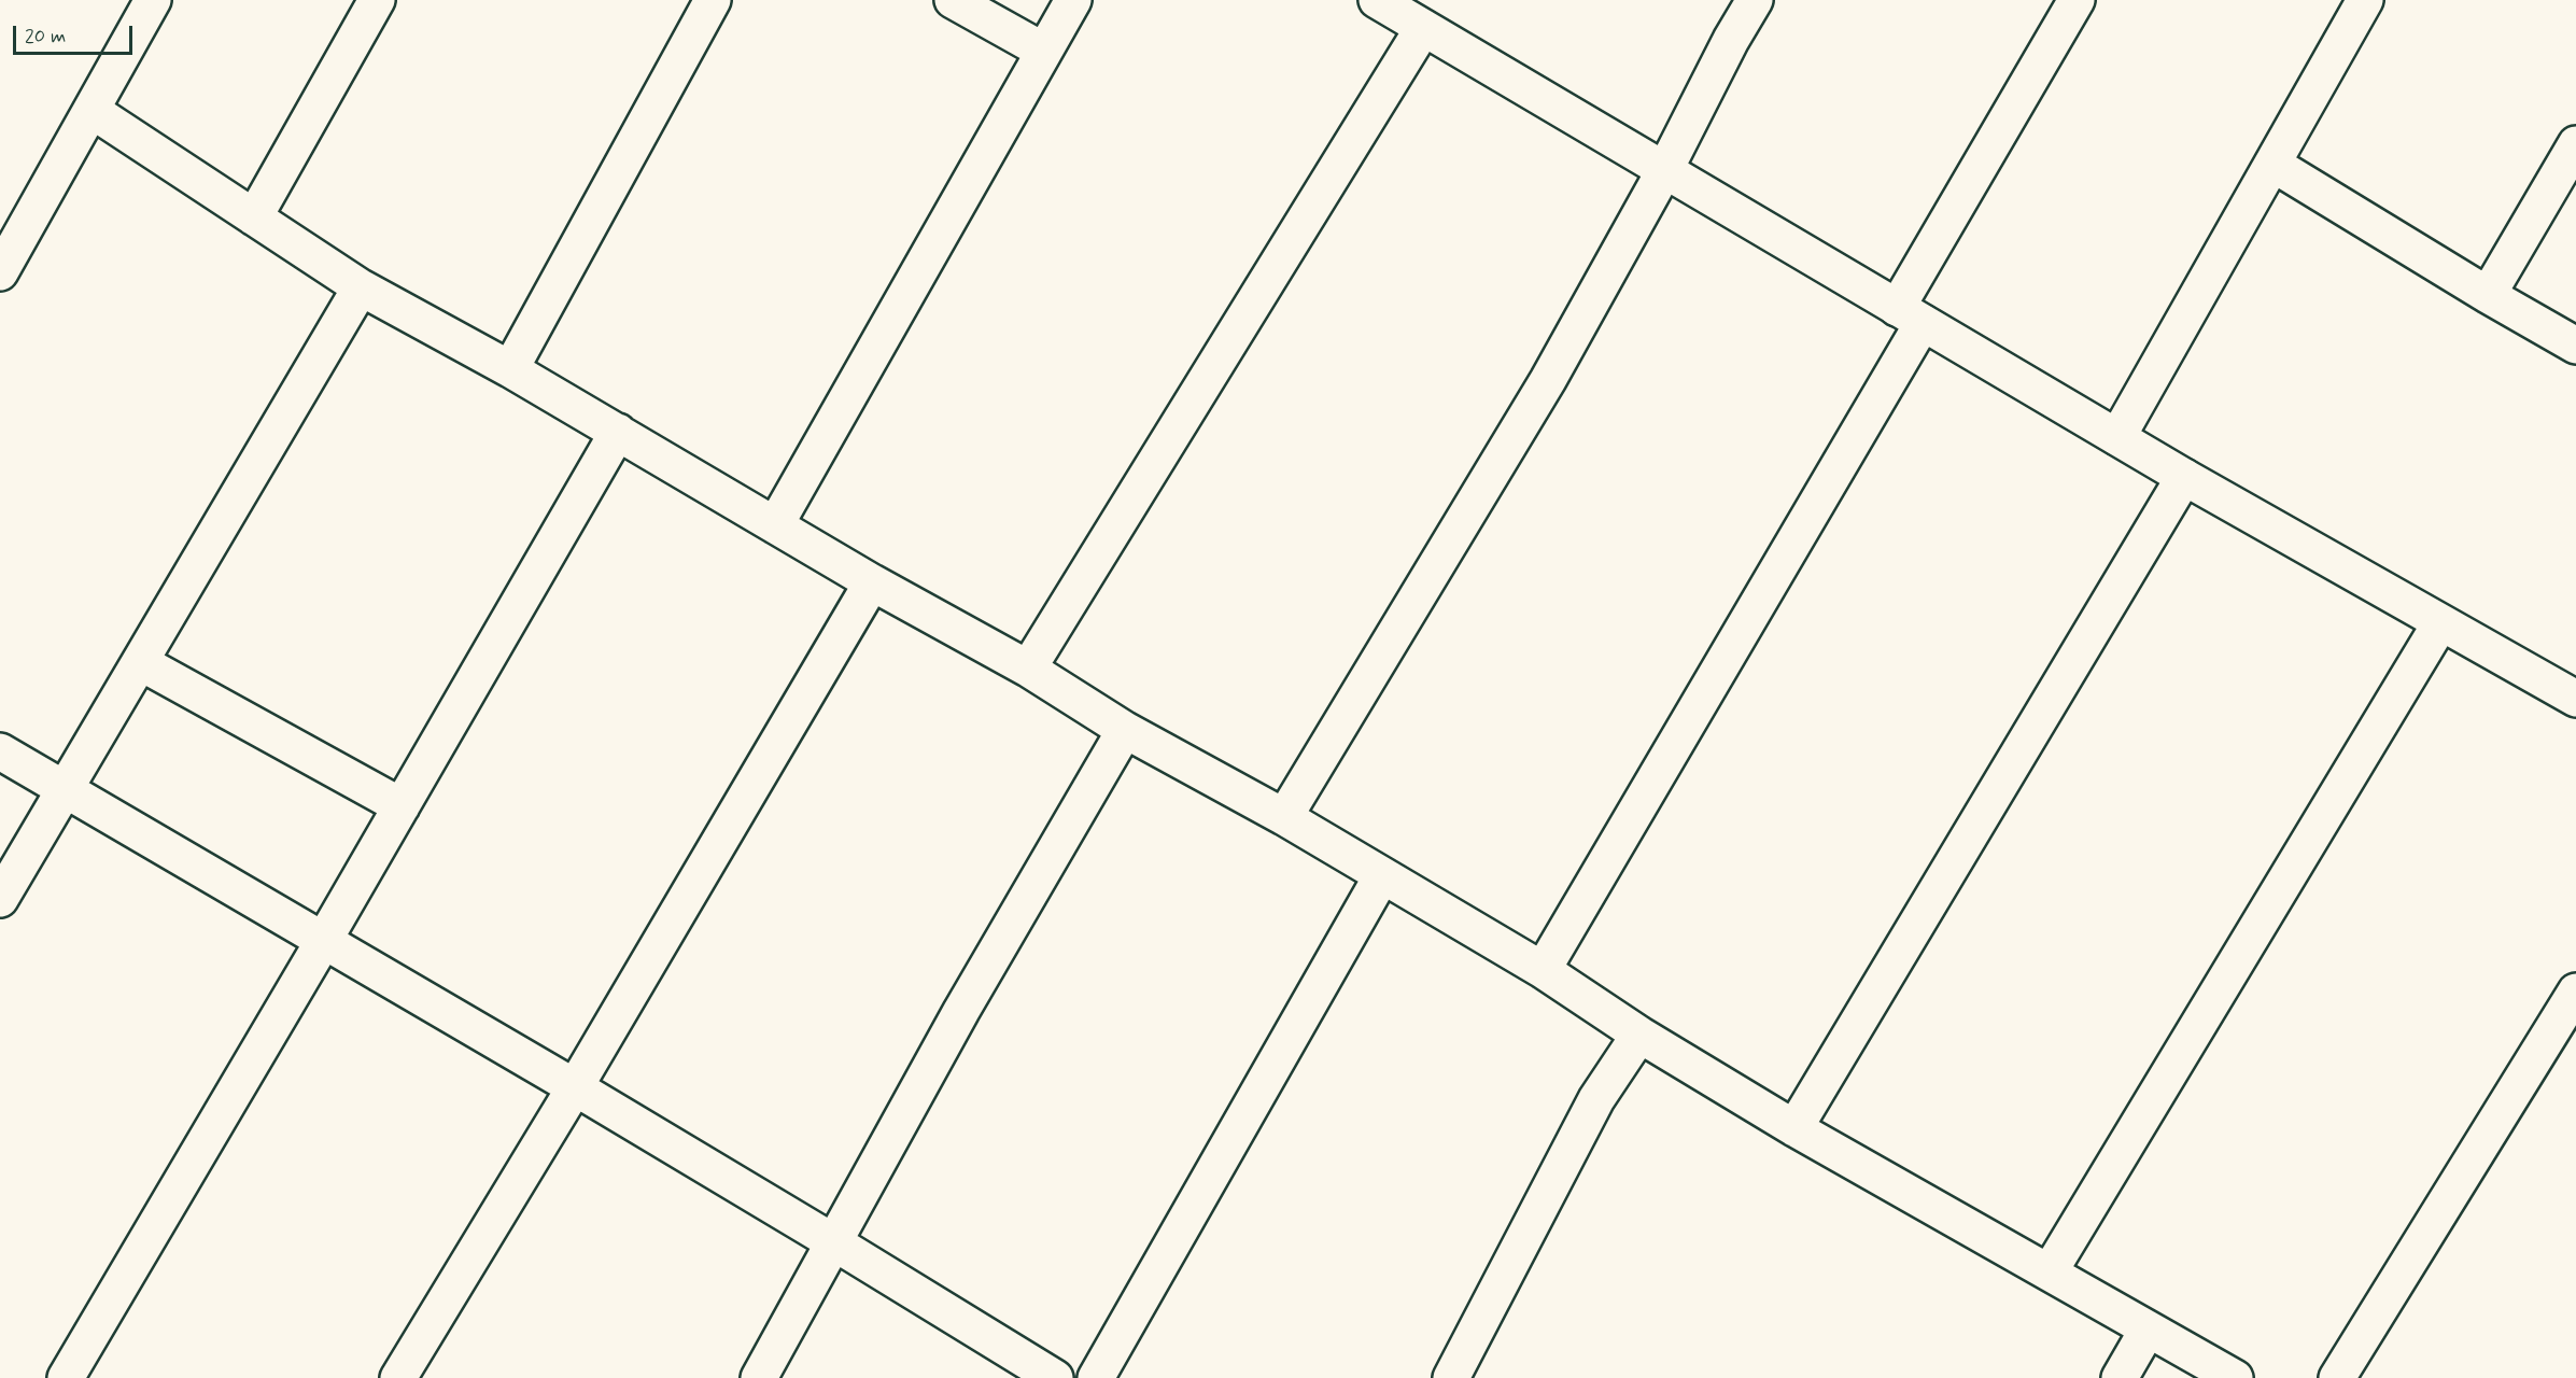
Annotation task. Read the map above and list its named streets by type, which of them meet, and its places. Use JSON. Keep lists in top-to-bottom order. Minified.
{"scale_bar":"20 m"}
